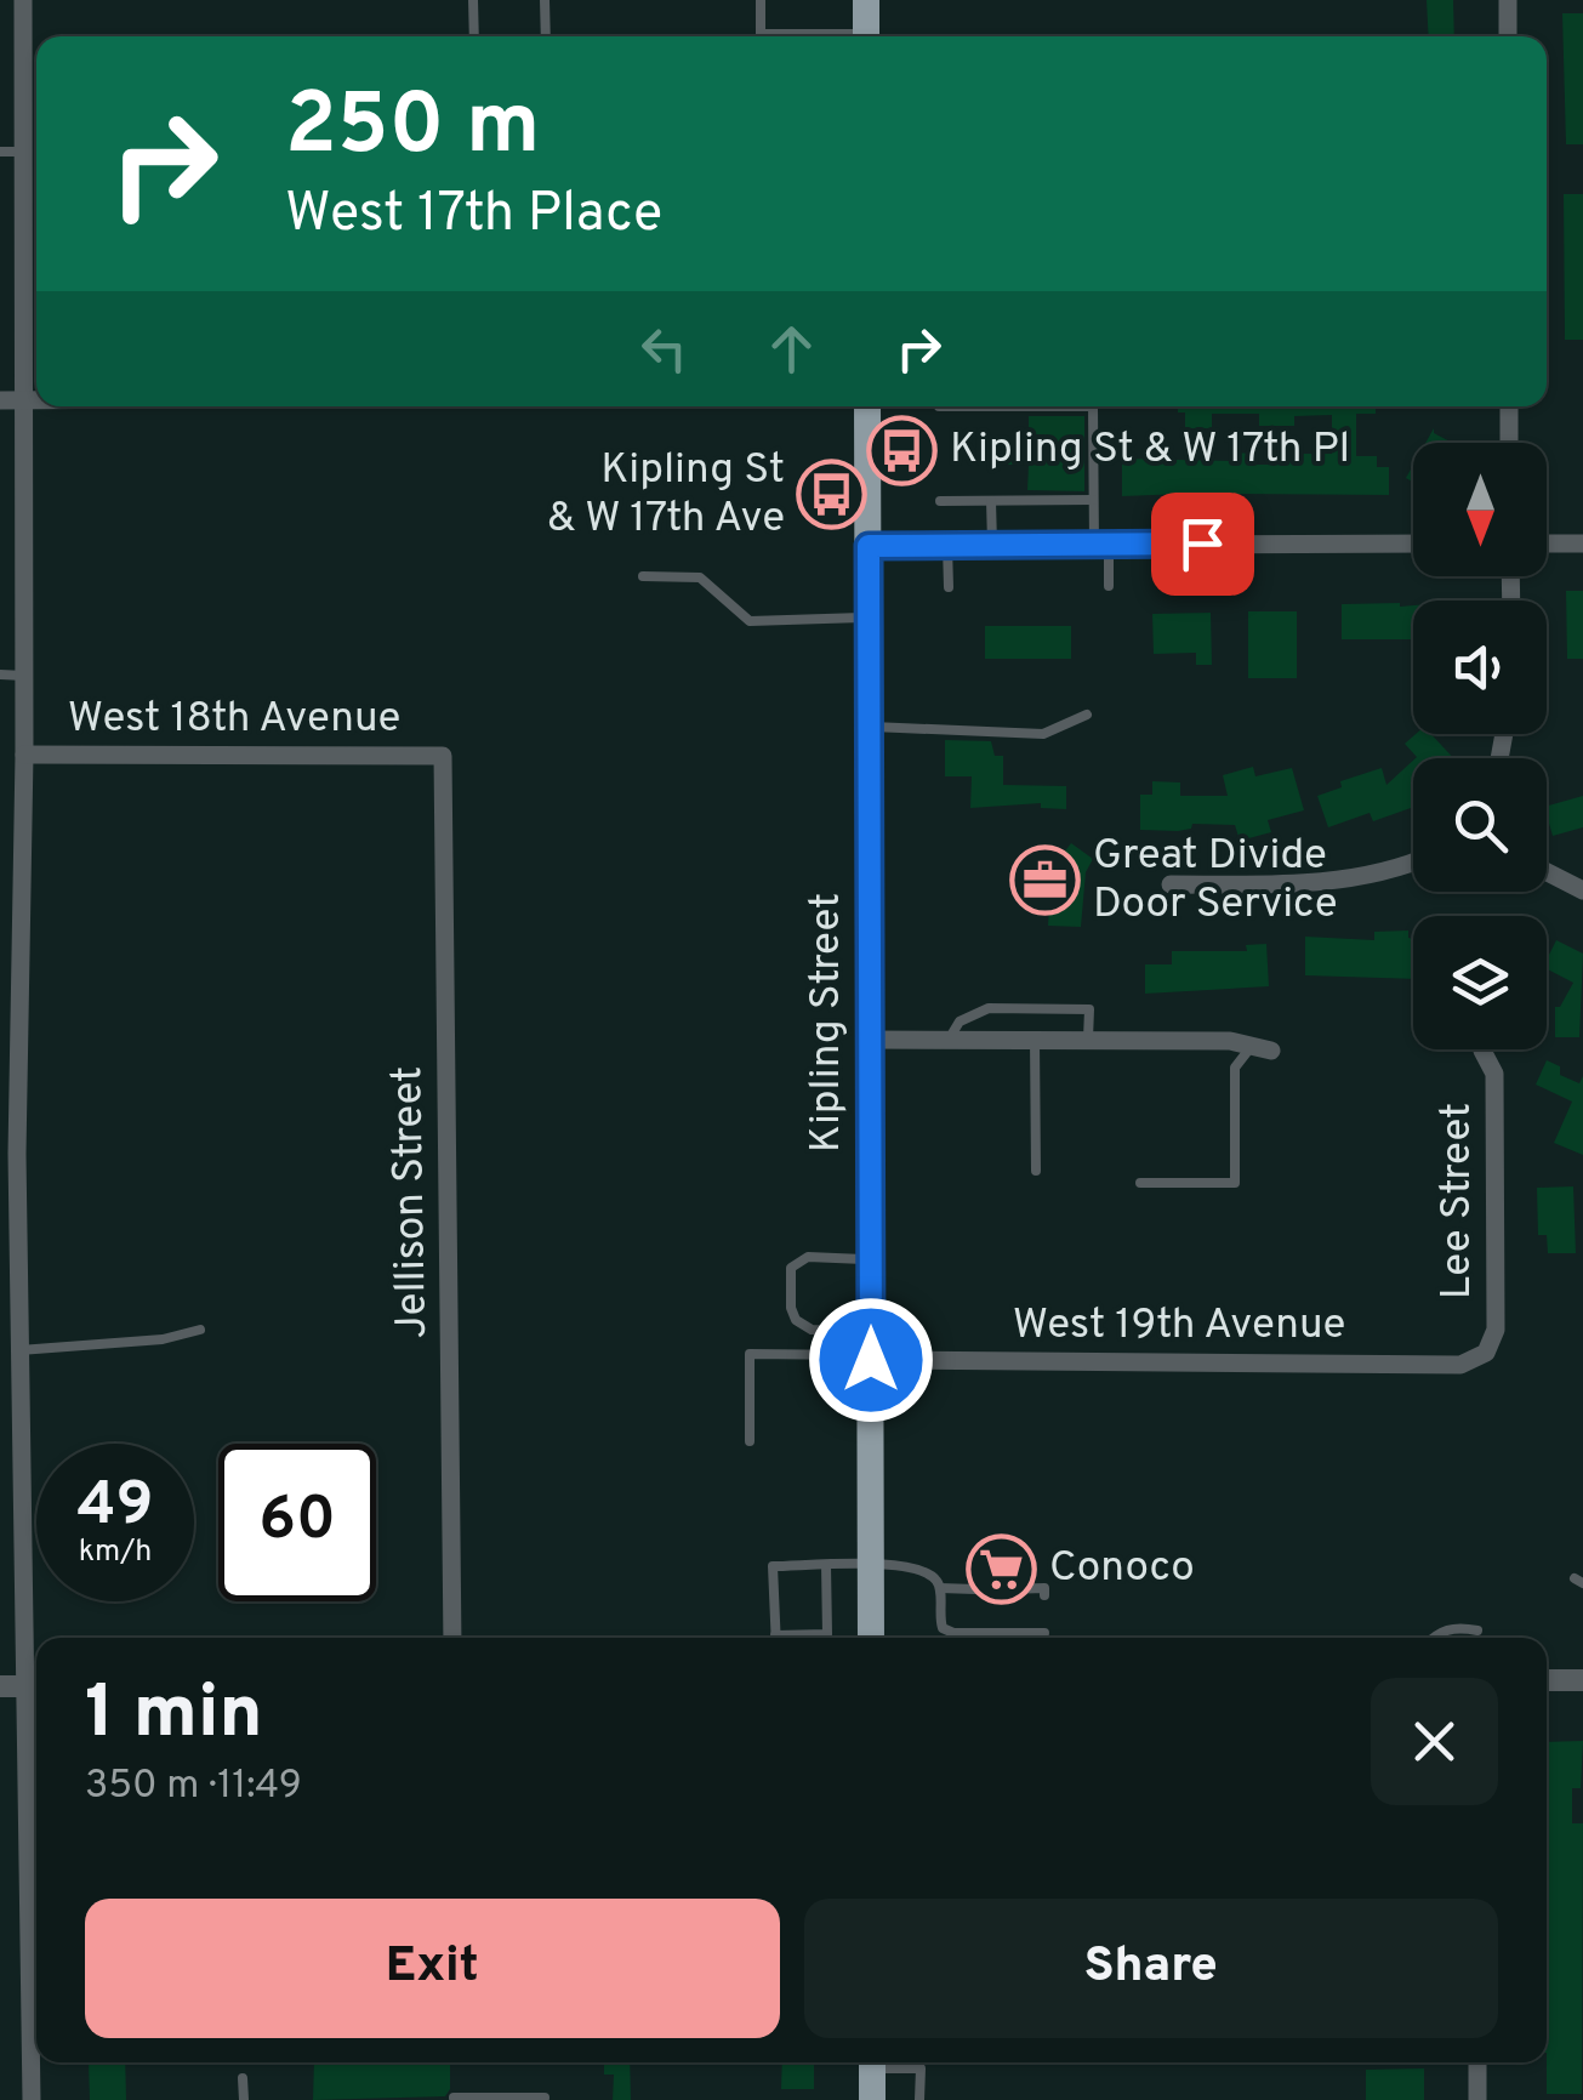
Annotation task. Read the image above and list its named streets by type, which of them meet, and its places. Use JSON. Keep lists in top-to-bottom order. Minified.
{"streets":{"main road":["Kipling Street"],"street":["West 18th Avenue","Lee Street","Jellison Street","West 19th Avenue"]},"crossings":[["West 18th Avenue","Jellison Street"],["Kipling Street","West 19th Avenue"],["Lee Street","West 19th Avenue"]],"places":{"bus stop":["Kipling St & W 17th Pl","Kipling St & W 17th Ave"],"office":["Great Divide Door Service"],"supermarket":["Conoco"]},"north":"bottom","page":{"turn":["250 m","West 17th Place"],"speed":"49 km/h","limit":"60","heading":["1 min","350 m · 11:49"],"buttons":["Exit","Share"]}}
